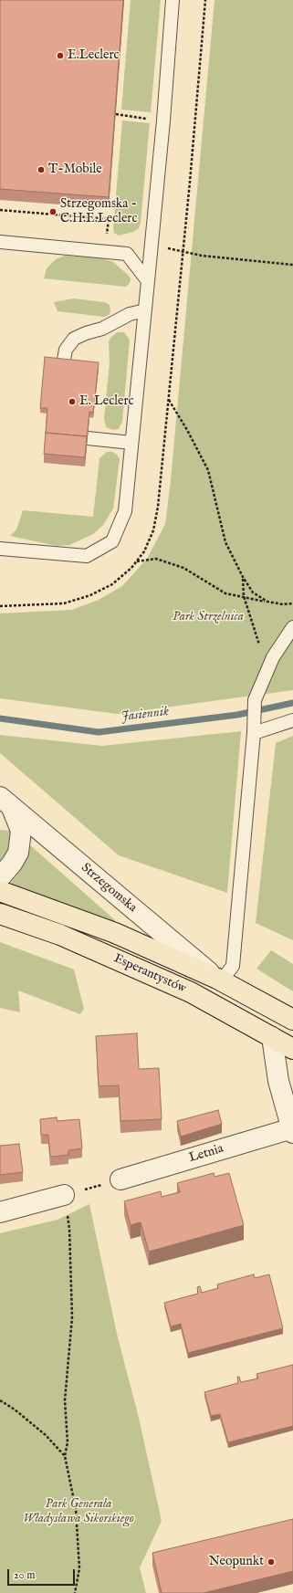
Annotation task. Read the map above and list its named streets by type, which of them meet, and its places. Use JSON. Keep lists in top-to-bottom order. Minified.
{"streets":{"main road":["Esperantystów"],"street":["Strzegomska","Letnia"]},"crossings":[["Strzegomska","Esperantystów"]],"water":["Jasiennik"],"parks":["Park Strzelnica","Park Generała Władysława Sikorskiego"],"places":["E.Leclerc","T-Mobile","Strzegomska - C.H.E.Leclerc","E. Leclerc","Neopunkt"],"scale_bar":"20 m"}
